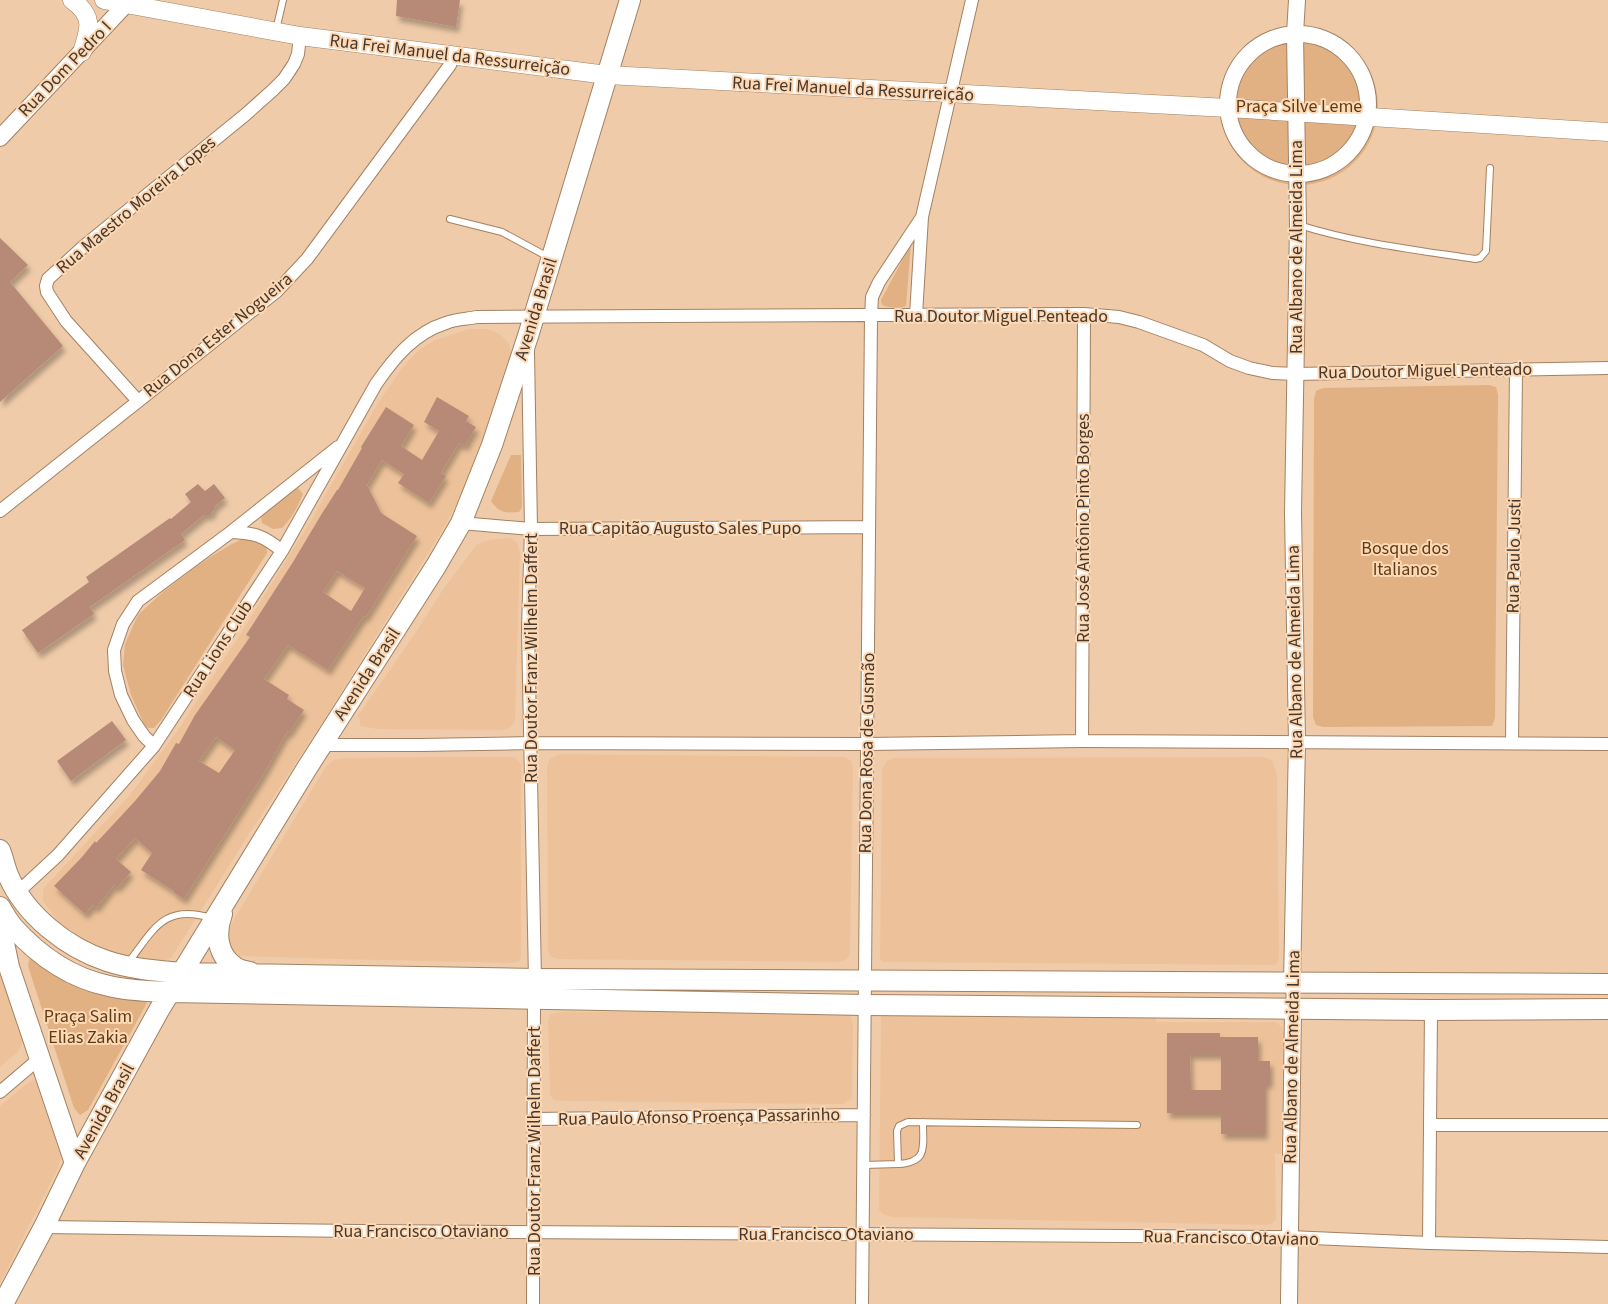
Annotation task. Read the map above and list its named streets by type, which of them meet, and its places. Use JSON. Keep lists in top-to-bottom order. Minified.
{"streets":{"main road":["Rua Frei Manuel da Ressurreição","Avenida Brasil"],"street":["Rua Dom Pedro I","Rua Maestro Moreira Lopes","Rua Albano de Almeida Lima","Rua Doutor Miguel Penteado","Rua Dona Ester Nogueira","Rua Capitão Augusto Sales Pupo","Rua José Antônio Pinto Borges","Rua Paulo Justi","Rua Lions Club","Rua Doutor Franz Wilhelm Daffert","Rua Dona Rosa de Gusmão","Rua Paulo Afonso Proença Passarinho","Rua Francisco Otaviano"]},"crossings":[["Rua Frei Manuel da Ressurreição","Rua Dom Pedro I"],["Rua Frei Manuel da Ressurreição","Rua Maestro Moreira Lopes"],["Rua Frei Manuel da Ressurreição","Rua Albano de Almeida Lima"],["Rua Frei Manuel da Ressurreição","Avenida Brasil"],["Rua Frei Manuel da Ressurreição","Rua Dona Ester Nogueira"],["Rua Frei Manuel da Ressurreição","Rua Dona Rosa de Gusmão"],["Rua Maestro Moreira Lopes","Rua Dona Ester Nogueira"],["Rua Albano de Almeida Lima","Rua Doutor Miguel Penteado"],["Rua Albano de Almeida Lima","Rua Francisco Otaviano"],["Avenida Brasil","Rua Doutor Miguel Penteado"],["Avenida Brasil","Rua Capitão Augusto Sales Pupo"],["Avenida Brasil","Rua Lions Club"],["Avenida Brasil","Rua Doutor Franz Wilhelm Daffert"],["Avenida Brasil","Rua Francisco Otaviano"],["Rua Doutor Miguel Penteado","Rua José Antônio Pinto Borges"],["Rua Doutor Miguel Penteado","Rua Paulo Justi"],["Rua Doutor Miguel Penteado","Rua Lions Club"],["Rua Doutor Miguel Penteado","Rua Dona Rosa de Gusmão"],["Rua Capitão Augusto Sales Pupo","Rua Doutor Franz Wilhelm Daffert"],["Rua Capitão Augusto Sales Pupo","Rua Dona Rosa de Gusmão"],["Rua Doutor Franz Wilhelm Daffert","Rua Paulo Afonso Proença Passarinho"],["Rua Doutor Franz Wilhelm Daffert","Rua Francisco Otaviano"],["Rua Dona Rosa de Gusmão","Rua Paulo Afonso Proença Passarinho"],["Rua Dona Rosa de Gusmão","Rua Francisco Otaviano"]],"parks":["Praça Silve Leme","Bosque dos Italianos","Praça Salim Elias Zakia"]}
